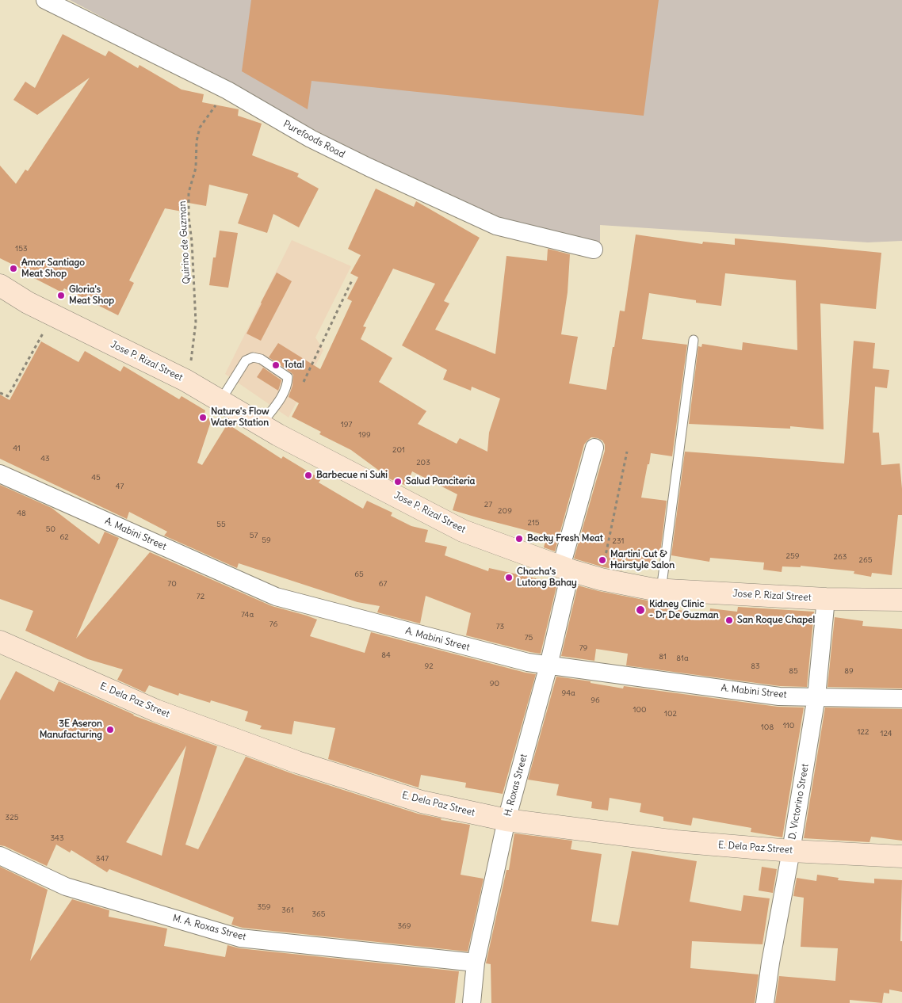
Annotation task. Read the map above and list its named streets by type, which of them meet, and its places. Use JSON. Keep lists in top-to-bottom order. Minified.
{"streets":{"street":["Purefoods Road","Jose P. Rizal Street","A. Mabini Street","E. Dela Paz Street","H. Roxas Street","D. Victorino Street","M. A. Roxas Street"],"path":["Quirino de Guzman"]},"crossings":[["Purefoods Road","Quirino de Guzman"],["Quirino de Guzman","Jose P. Rizal Street"],["Jose P. Rizal Street","H. Roxas Street"],["Jose P. Rizal Street","D. Victorino Street"],["A. Mabini Street","H. Roxas Street"],["A. Mabini Street","D. Victorino Street"],["E. Dela Paz Street","H. Roxas Street"],["E. Dela Paz Street","D. Victorino Street"],["H. Roxas Street","M. A. Roxas Street"]],"places":["Amor Santiago Meat Shop","Gloria's Meat Shop","Total","Nature's Flow Water Station","Barbecue ni Suki","Salud Panciteria","Becky Fresh Meat","Martini Cut & Hairstyle Salon","Chacha's Lutong Bahay","Kidney Clinic - Dr De Guzman","San Roque Chapel","3E Aseron Manufacturing"],"house_numbers":["153","197","199","41","201","43","203","45","47","27","209","48","215","55","50","57","62","59","231","259","263","265","65","70","67","72","74a","76","73","75","79","84","81","81a","92","83","85","89","90","94a","96","100","102","110","108","122","124","325","343","347","359","361","365","369"]}
